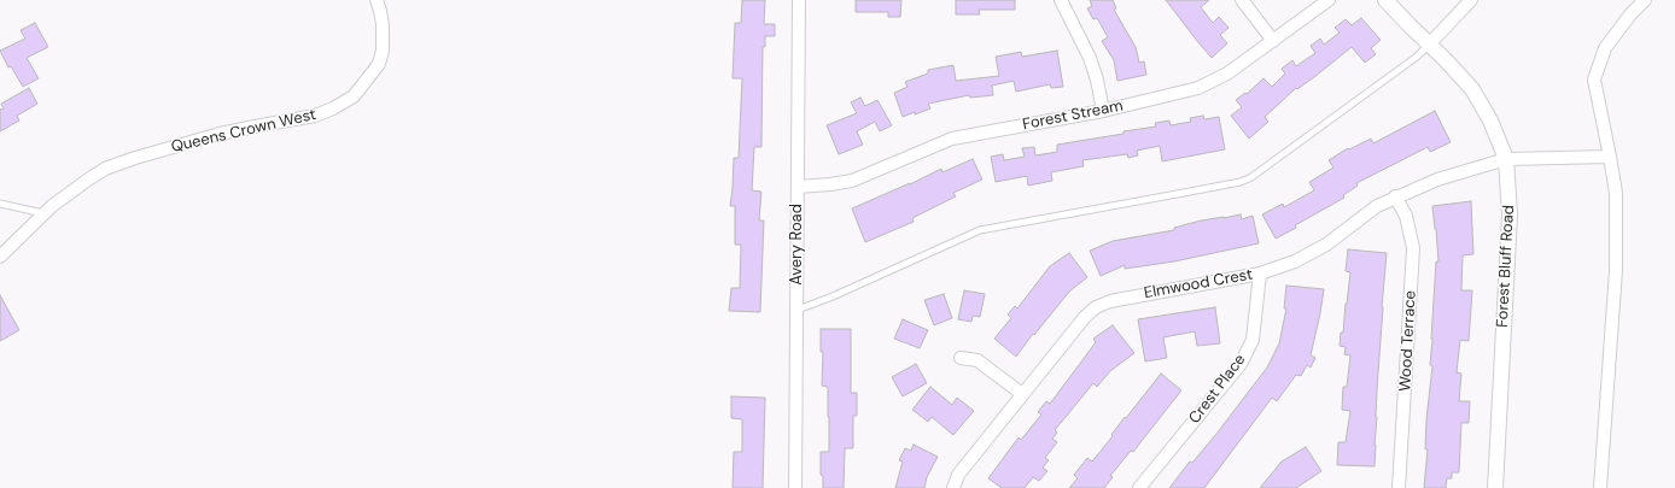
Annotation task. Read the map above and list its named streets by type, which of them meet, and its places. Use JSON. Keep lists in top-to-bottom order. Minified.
{"streets":{"street":["Forest Stream","Queens Crown West","Avery Road","Forest Bluff Road","Elmwood Crest","Wood Terrace","Crest Place"]},"crossings":[["Forest Stream","Avery Road"],["Forest Bluff Road","Elmwood Crest"],["Elmwood Crest","Wood Terrace"],["Elmwood Crest","Crest Place"]]}
